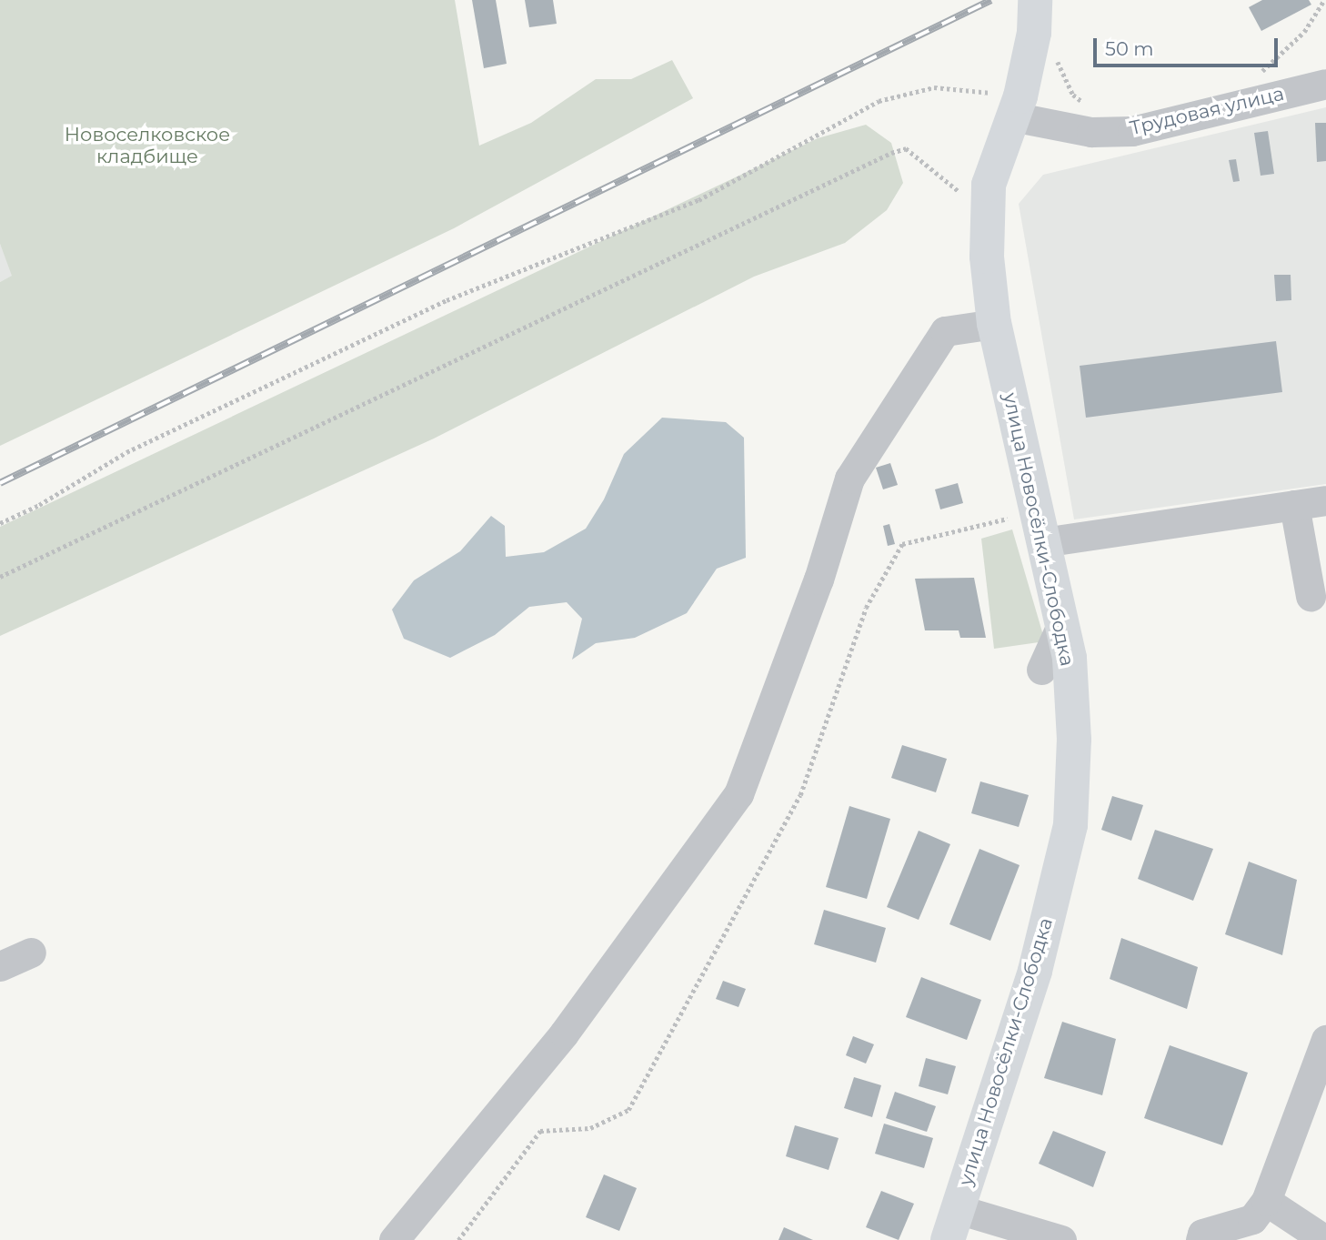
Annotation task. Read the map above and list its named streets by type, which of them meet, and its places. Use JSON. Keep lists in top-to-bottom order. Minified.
{"streets":{"main road":["улица Новосёлки-Слободка"],"street":["Трудовая улица"]},"crossings":[["Трудовая улица","улица Новосёлки-Слободка"]],"parks":["Новоселковское кладбище"],"scale_bar":"50 m"}
